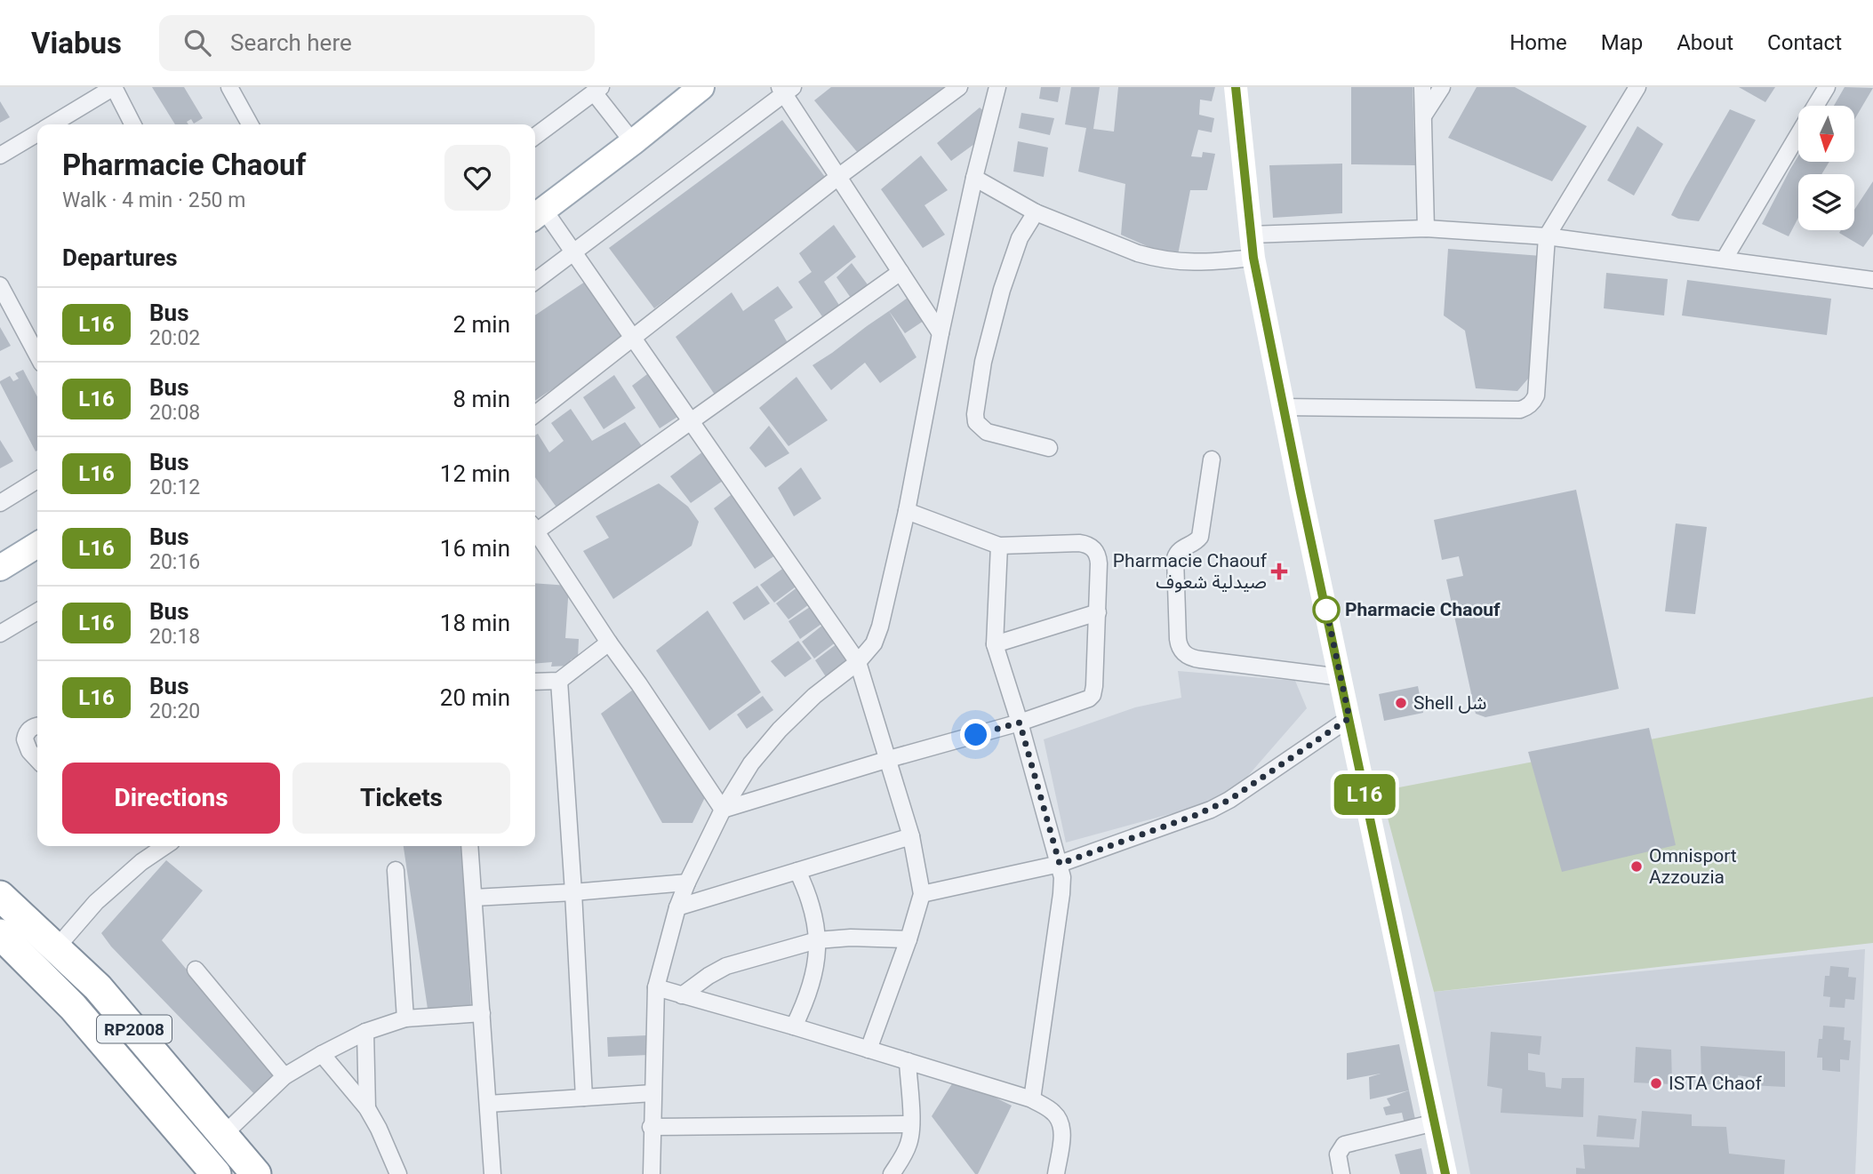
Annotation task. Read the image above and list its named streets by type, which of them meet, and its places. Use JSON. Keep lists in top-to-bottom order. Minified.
{"streets":{"highway":["RP2008"]},"places":{"health":["Pharmacie Chaouf صيدلية شعوف"],"other":["Pharmacie Chaouf","Shell شل","Omnisport Azzouzia","ISTA Chaof"]},"lines":["bus line L16"],"north":"bottom","page":{"header":"Viabus","search":"Search here","nav":["Home","Map","About","Contact"],"on_map":"L16","heading":[["Pharmacie Chaouf","Walk · 4 min · 250 m"],"Departures"],"list":[{"mark":"L16","name":"Bus","note":"20:02","value":"2 min"},{"mark":"L16","name":"Bus","note":"20:08","value":"8 min"},{"mark":"L16","name":"Bus","note":"20:12","value":"12 min"},{"mark":"L16","name":"Bus","note":"20:16","value":"16 min"},{"mark":"L16","name":"Bus","note":"20:18","value":"18 min"},{"mark":"L16","name":"Bus","note":"20:20","value":"20 min"}],"buttons":["Directions","Tickets"]}}
